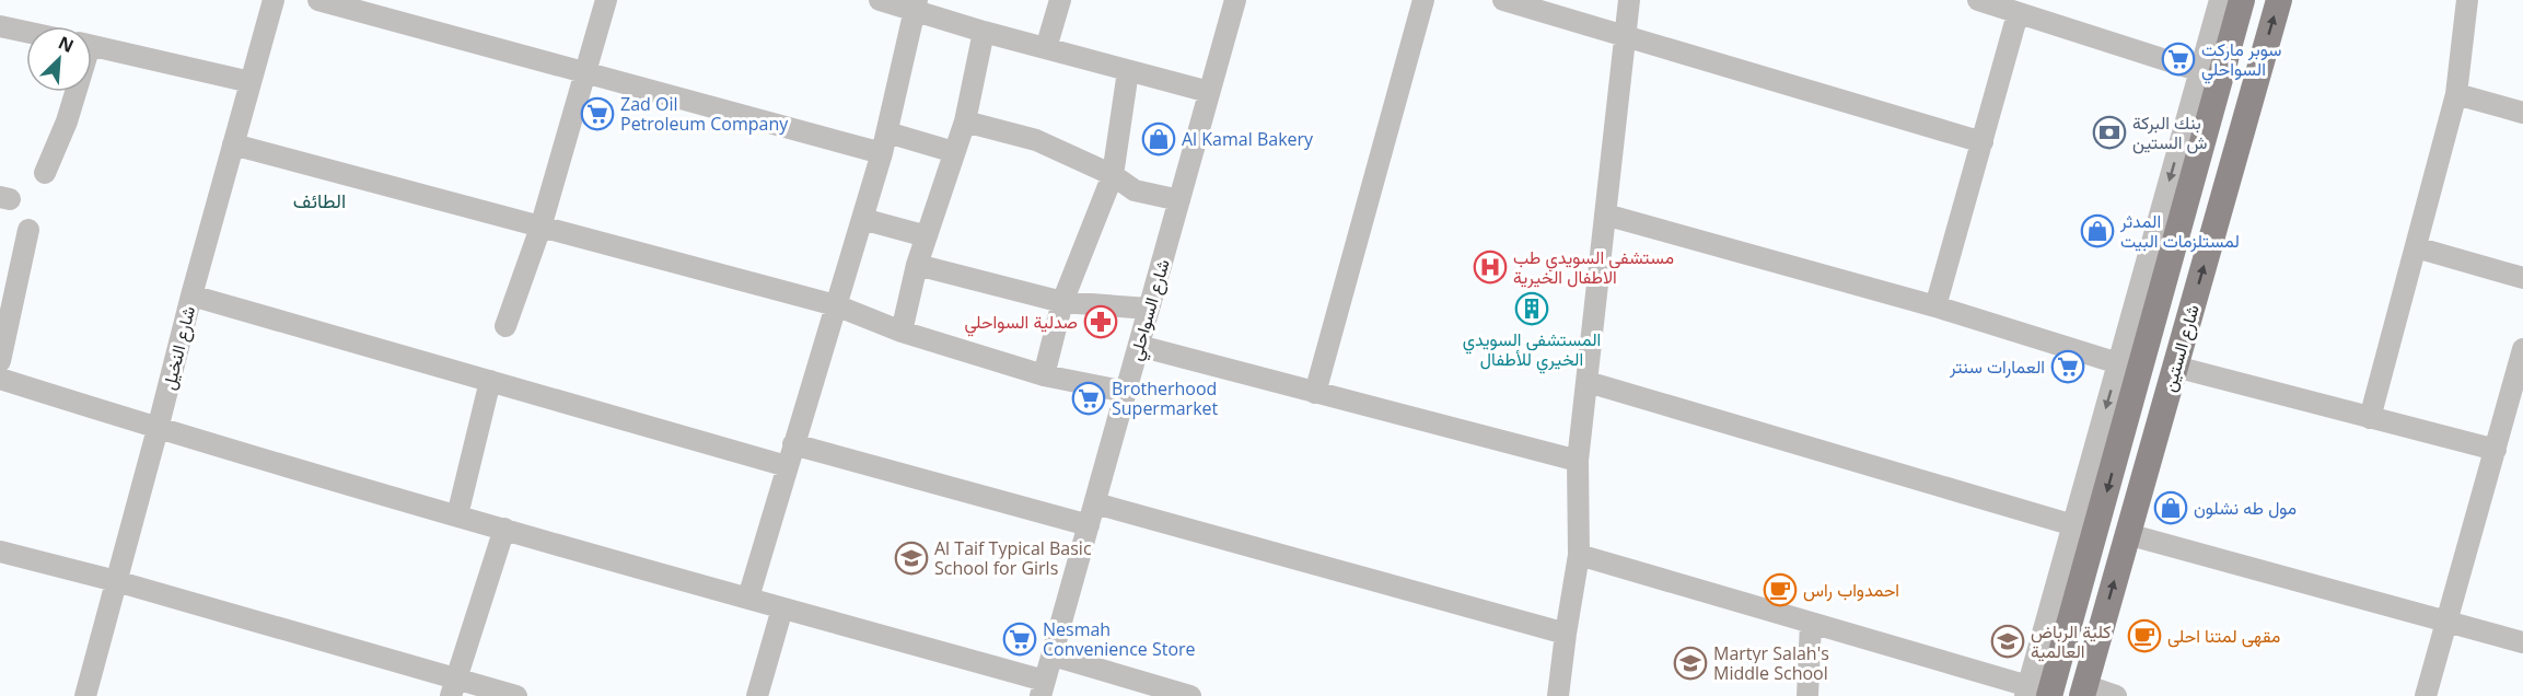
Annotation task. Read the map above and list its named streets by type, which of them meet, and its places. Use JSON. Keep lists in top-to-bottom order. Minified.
{"streets":{"main road":["شارع الستين"],"street":["شارع السواحلي","شارع النخيل"]},"districts":["الطائف"],"places":{"supermarket":["سوبر ماركت السواحلي","Zad Oil Petroleum Company","العمارات سنتر","Brotherhood Supermarket","Nesmah Convenience Store"],"bank":["بنك البركة ش الستين"],"shop":["Al Kamal Bakery","المدثر لمستلزمات البيت","مول طه نشلون"],"hospital":["مستشفى السويدي طب الاطفال الخيرية"],"building":["المستشفى السويدي الخيري للأطفال"],"pharmacy":["صدلية السواحلي"],"school or university":["Al Taif Typical Basic School for Girls","كلية الرباض العالمية","Martyr Salah's Middle School"],"cafe":["احمدواب راس","مقهى لمتنا احلى"]},"north":"top right"}
